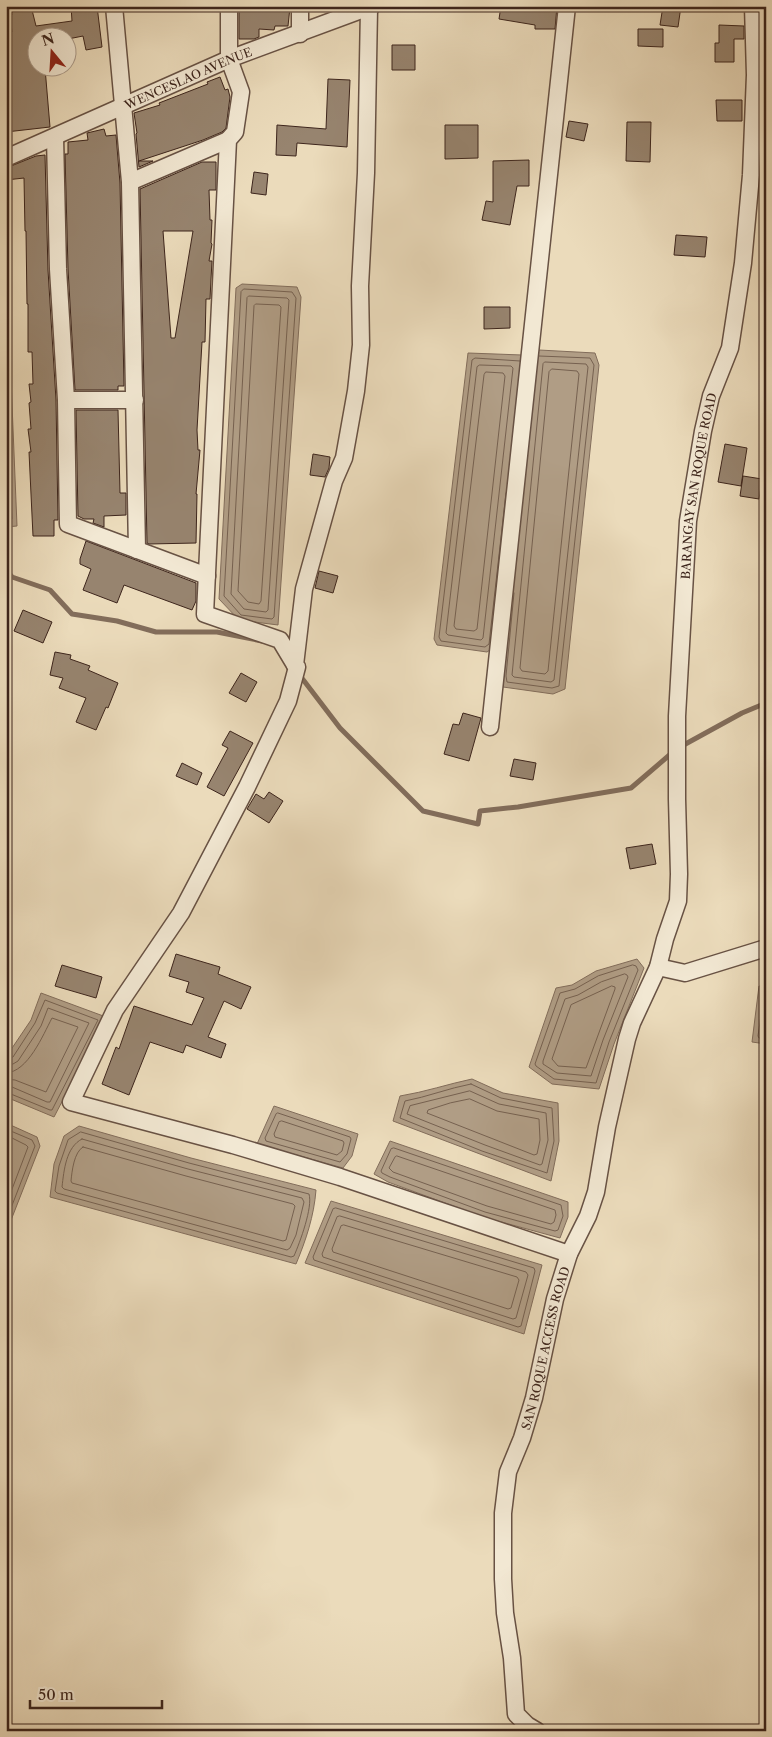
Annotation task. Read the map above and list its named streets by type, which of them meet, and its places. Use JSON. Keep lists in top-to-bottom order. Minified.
{"streets":{"street":["WENCESLAO AVENUE","BARANGAY SAN ROQUE ROAD","SAN ROQUE ACCESS ROAD"]},"crossings":[["BARANGAY SAN ROQUE ROAD","SAN ROQUE ACCESS ROAD"]],"scale_bar":"50 m","north":"top"}
